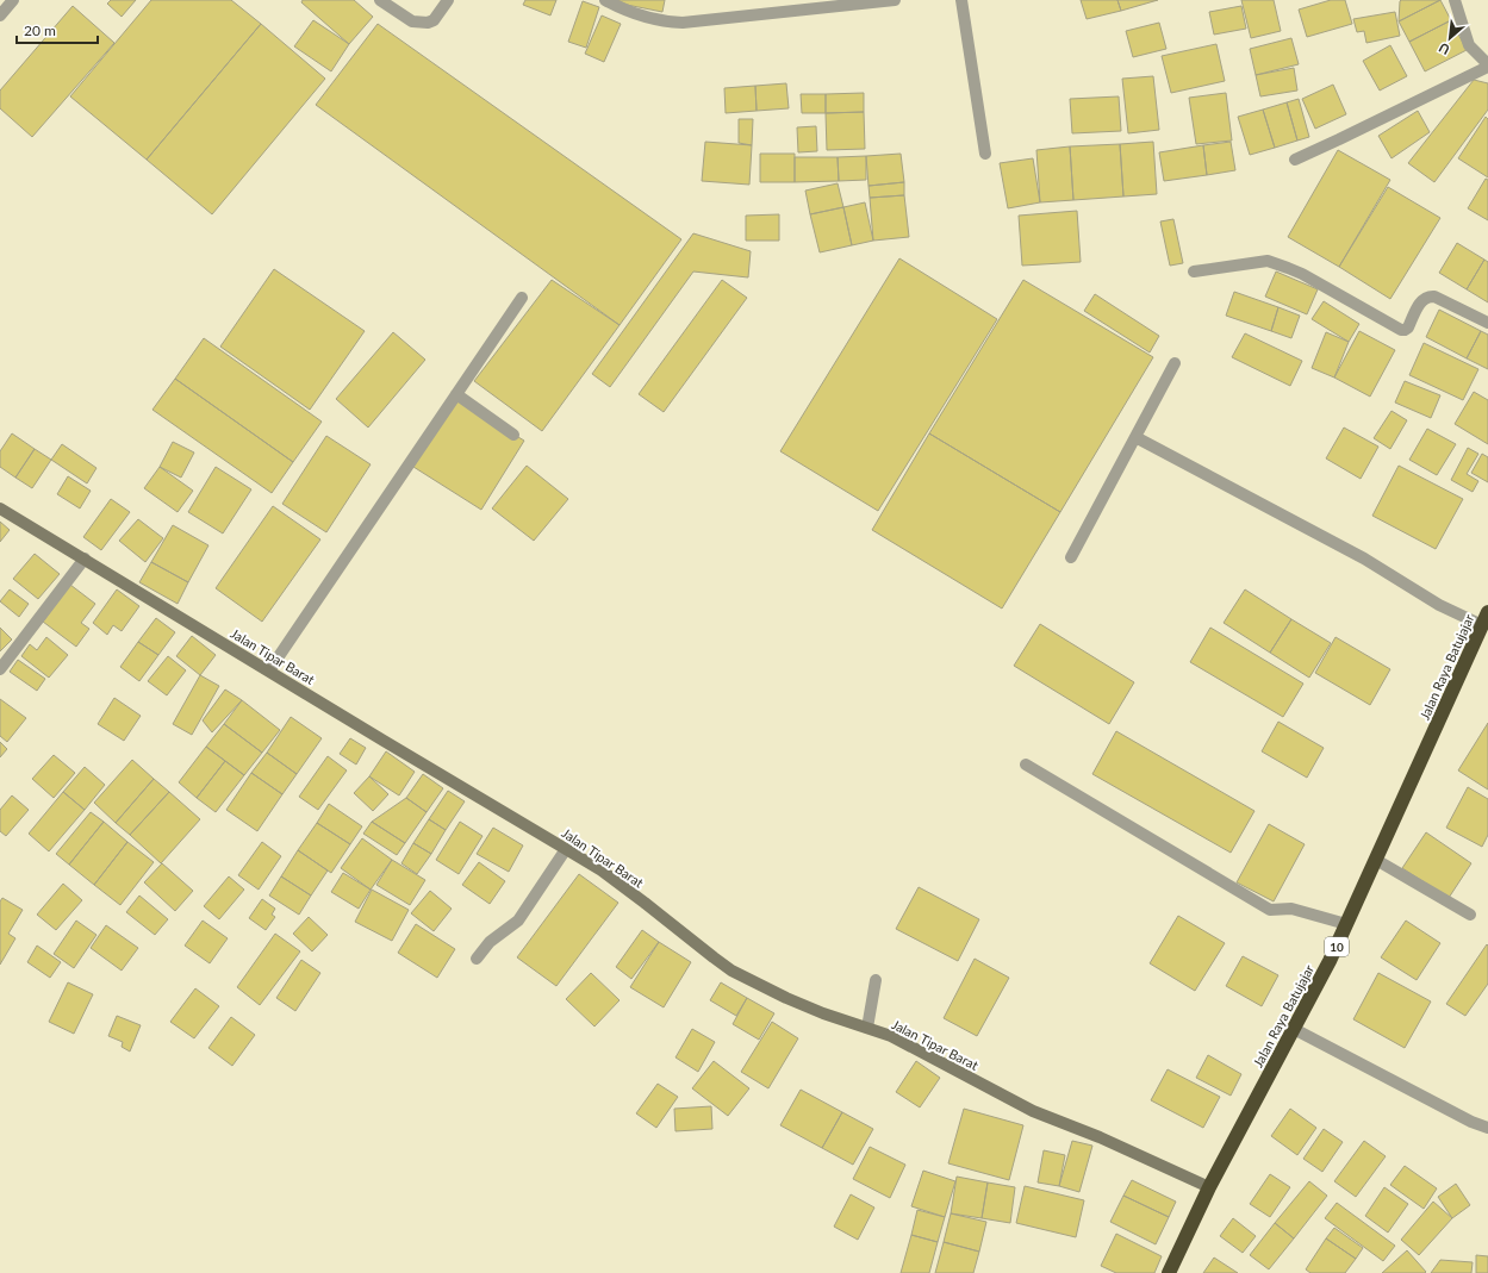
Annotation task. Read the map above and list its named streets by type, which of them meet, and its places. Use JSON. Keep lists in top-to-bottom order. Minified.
{"streets":{"highway":["Jalan Raya Batujajar","10"],"street":["Jalan Tipar Barat"]},"crossings":[["Jalan Tipar Barat","Jalan Raya Batujajar"]],"scale_bar":"20 m","north":"bottom left"}
